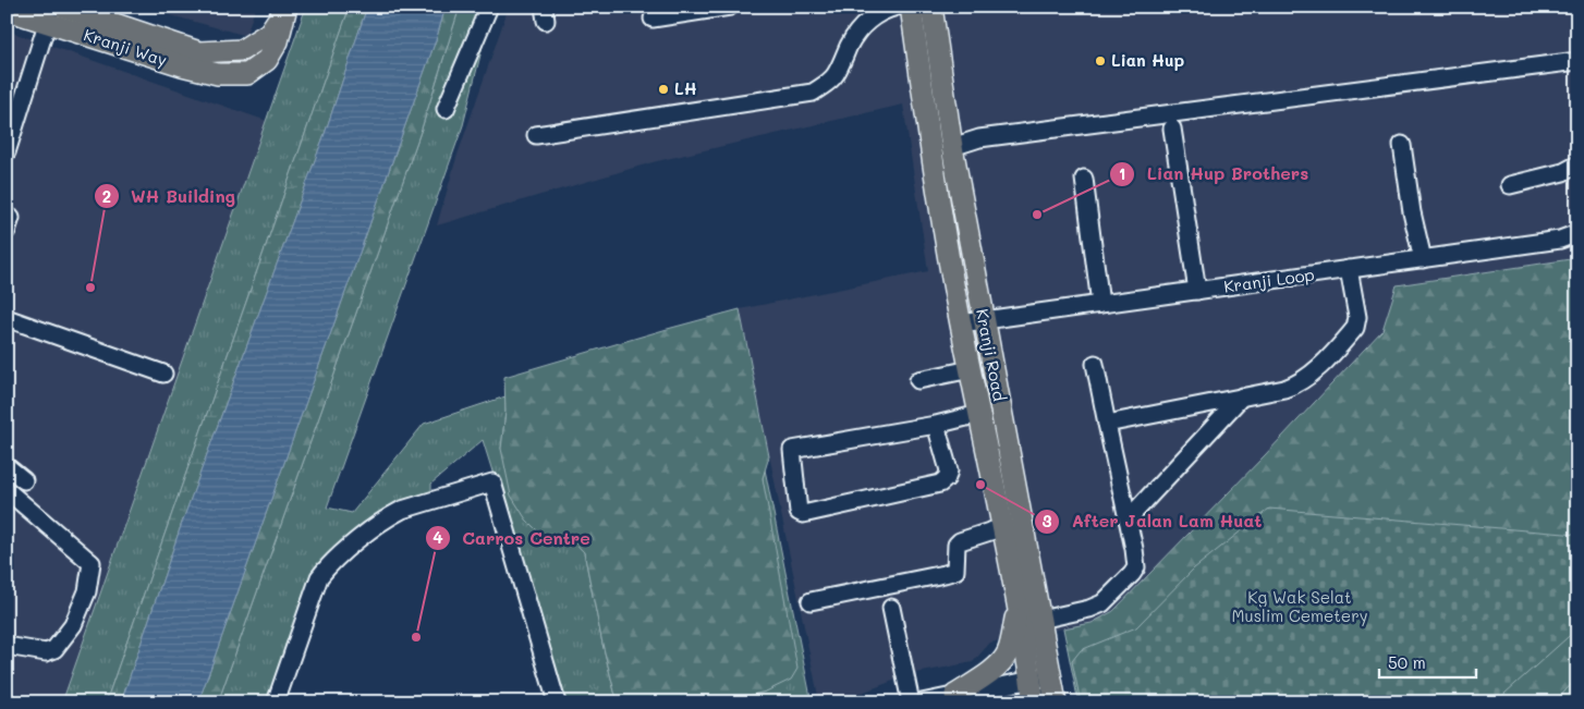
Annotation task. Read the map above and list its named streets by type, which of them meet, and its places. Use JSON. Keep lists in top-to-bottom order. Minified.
{"streets":{"main road":["Kranji Way","Kranji Road"],"street":["Kranji Loop"]},"crossings":[["Kranji Loop","Kranji Road"]],"parks":["Kg Wak Selat Muslim Cemetery"],"places":["Lian Hup","LH","Lian Hup Brothers","WH Building","After Jalan Lam Huat","Carros Centre"],"scale_bar":"50 m"}
